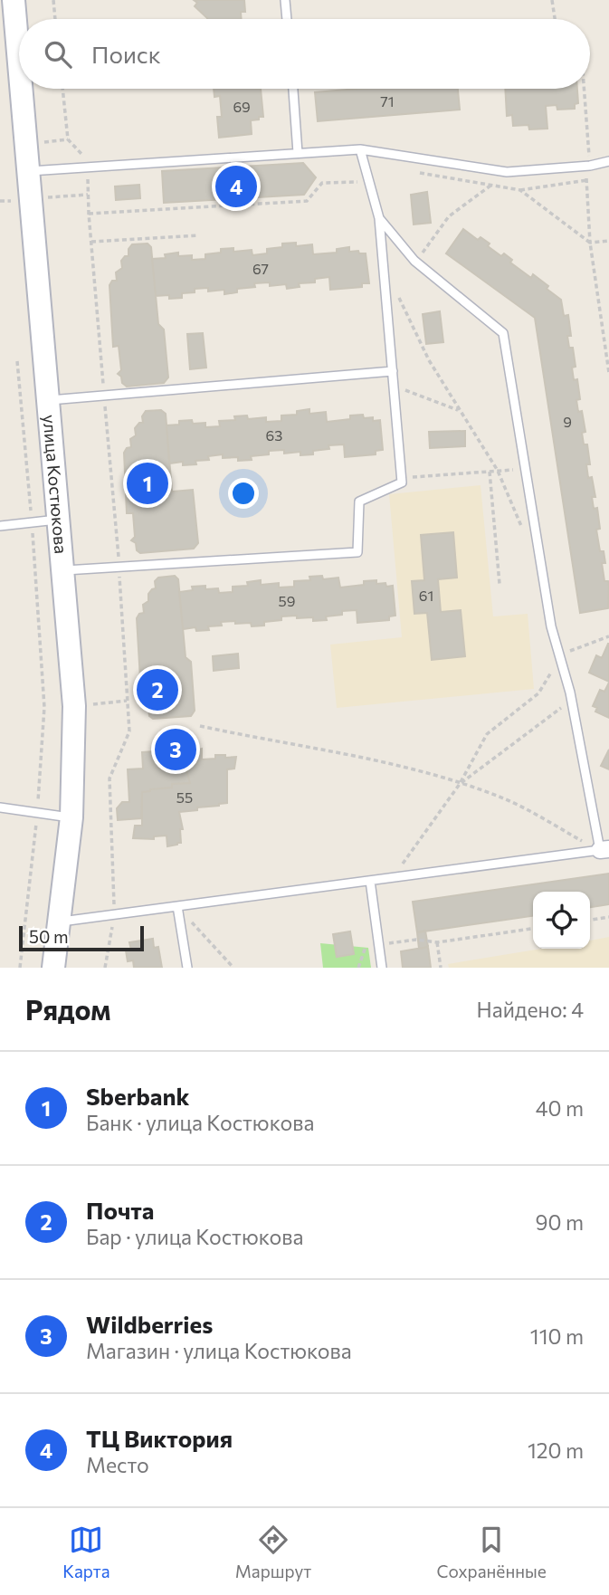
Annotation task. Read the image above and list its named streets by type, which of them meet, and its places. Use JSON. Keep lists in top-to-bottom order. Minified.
{"streets":{"main road":["улица Костюкова"]},"house_numbers":["71","69","67","9","63","61","59","55"],"scale_bar":"50 m","page":{"search":"Поиск","pins":["4","1","2","3"],"scale":"50 m","heading":["Рядом","Найдено: 4"],"list":[{"mark":"1","name":"Sberbank","note":"Банк · улица Костюкова","value":"40 m"},{"mark":"2","name":"Почта","note":"Бар · улица Костюкова","value":"90 m"},{"mark":"3","name":"Wildberries","note":"Магазин · улица Костюкова","value":"110 m"},{"mark":"4","name":"ТЦ Виктория","note":"Место","value":"120 m"}],"nav":["Карта","Маршрут","Сохранённые"]}}
